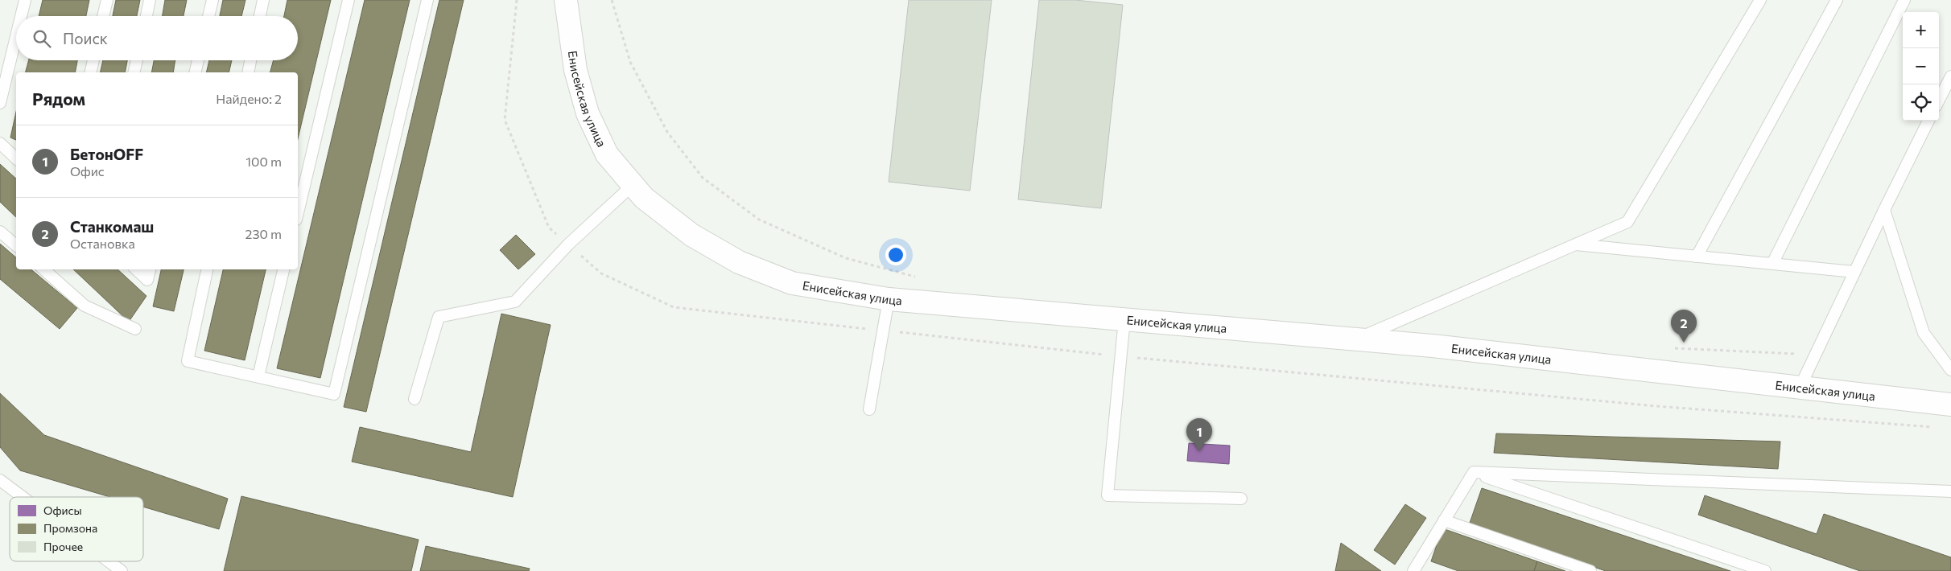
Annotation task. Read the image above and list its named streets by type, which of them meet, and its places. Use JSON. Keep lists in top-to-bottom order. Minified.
{"streets":{"street":["Енисейская улица"]},"legend":["Офисы","Промзона","Прочее"],"page":{"map_buttons":["+","−"],"search":"Поиск","heading":["Рядом","Найдено: 2"],"list":[{"mark":"1","name":"БетонOFF","note":"Офис","value":"100 m"},{"mark":"2","name":"Станкомаш","note":"Остановка","value":"230 m"}],"pins":["2","1"]}}
